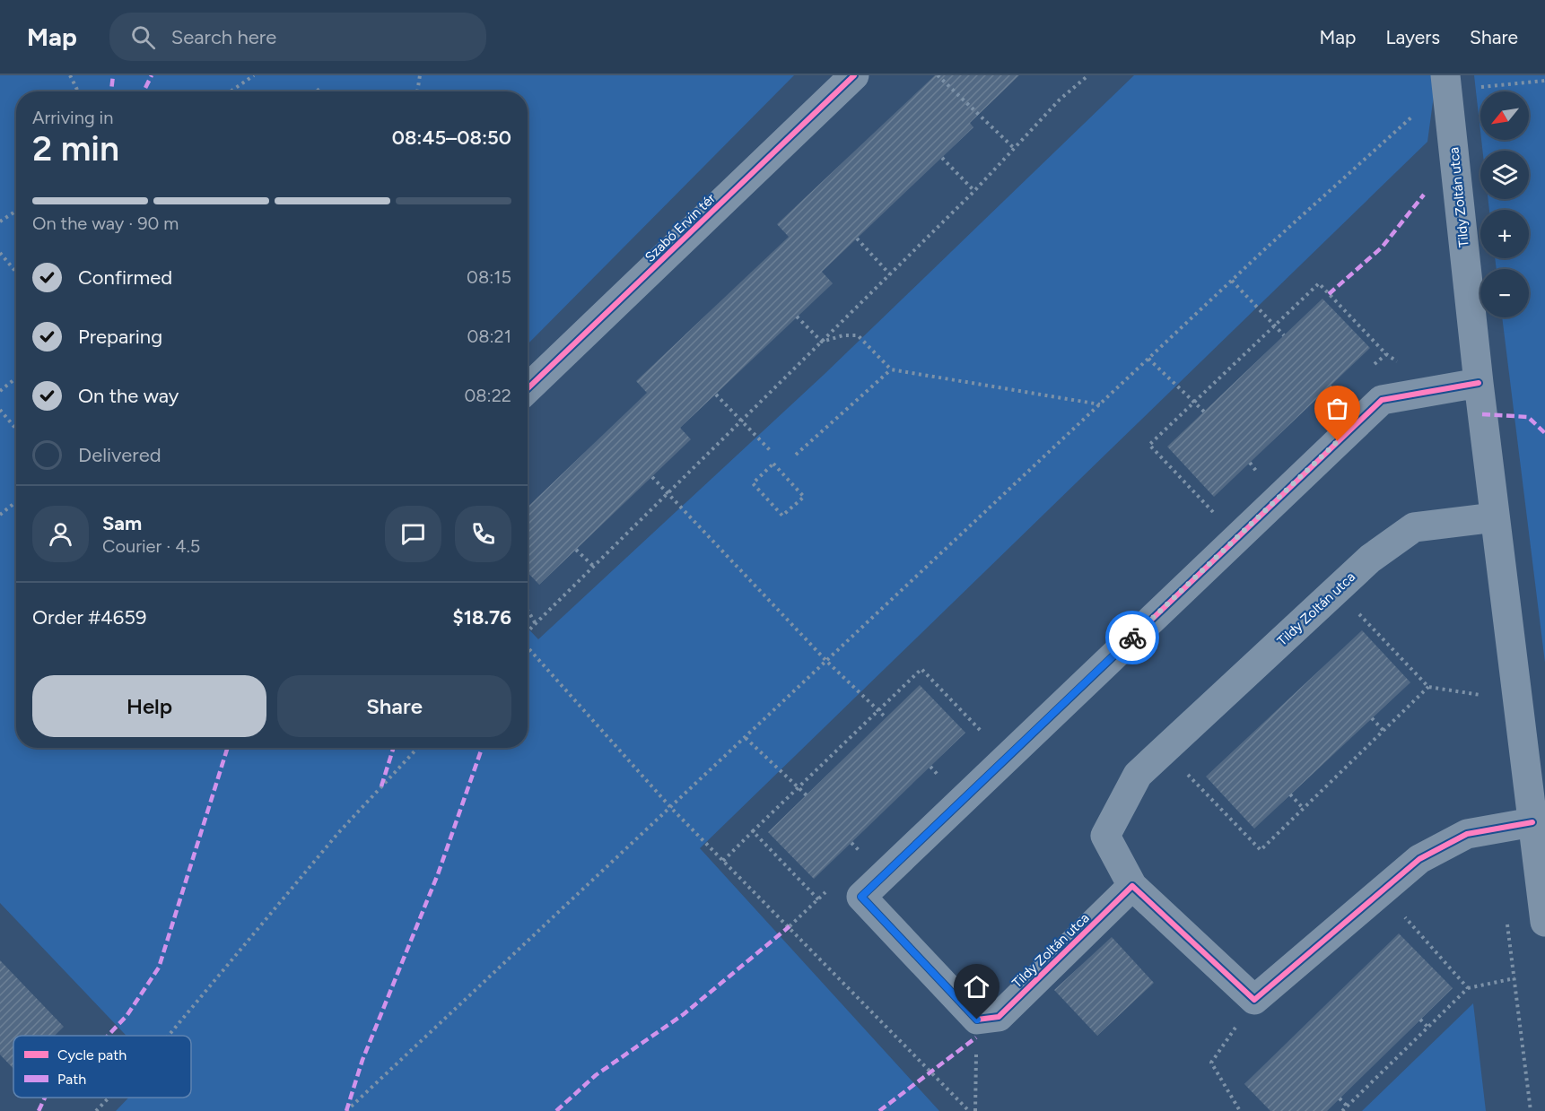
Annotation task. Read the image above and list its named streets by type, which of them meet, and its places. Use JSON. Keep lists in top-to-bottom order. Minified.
{"streets":{"street":["Tildy Zoltán utca","Szabó Ervin tér"]},"legend":["Cycle path","Path"],"north":"bottom left","page":{"header":"Map","search":"Search here","nav":["Map","Layers","Share"],"map_buttons":["+","−"],"heading":["2 min","Arriving in","08:45–08:50"],"panel":["Sam","Courier · 4.5","Order #4659","$18.76"],"bar":"On the way · 90 m","list":[["Confirmed","08:15"],["Preparing","08:21"],["On the way","08:22"],"Delivered"],"buttons":["Help","Share"]}}
